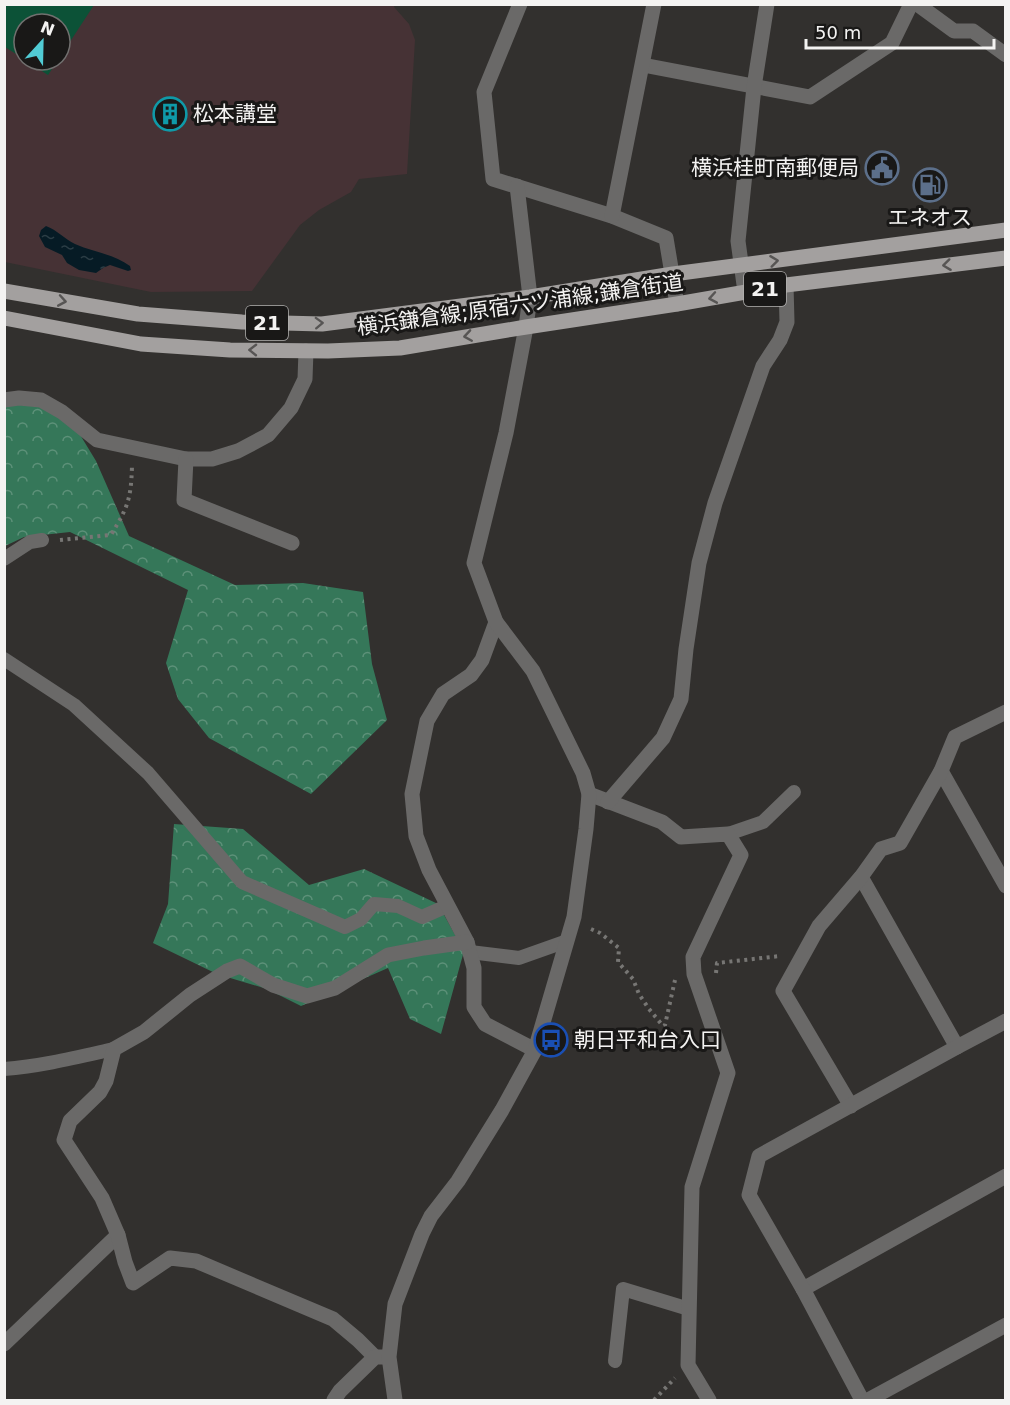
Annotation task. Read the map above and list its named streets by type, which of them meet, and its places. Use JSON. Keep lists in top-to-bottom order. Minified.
{"streets":{"main road":["21","横浜鎌倉線;原宿六ツ浦線;鎌倉街道"]},"places":{"building":["松本講堂"],"public building":["横浜桂町南郵便局"],"fuel station":["エネオス"],"bus stop":["朝日平和台入口"]},"scale_bar":"50 m","north":"top"}
